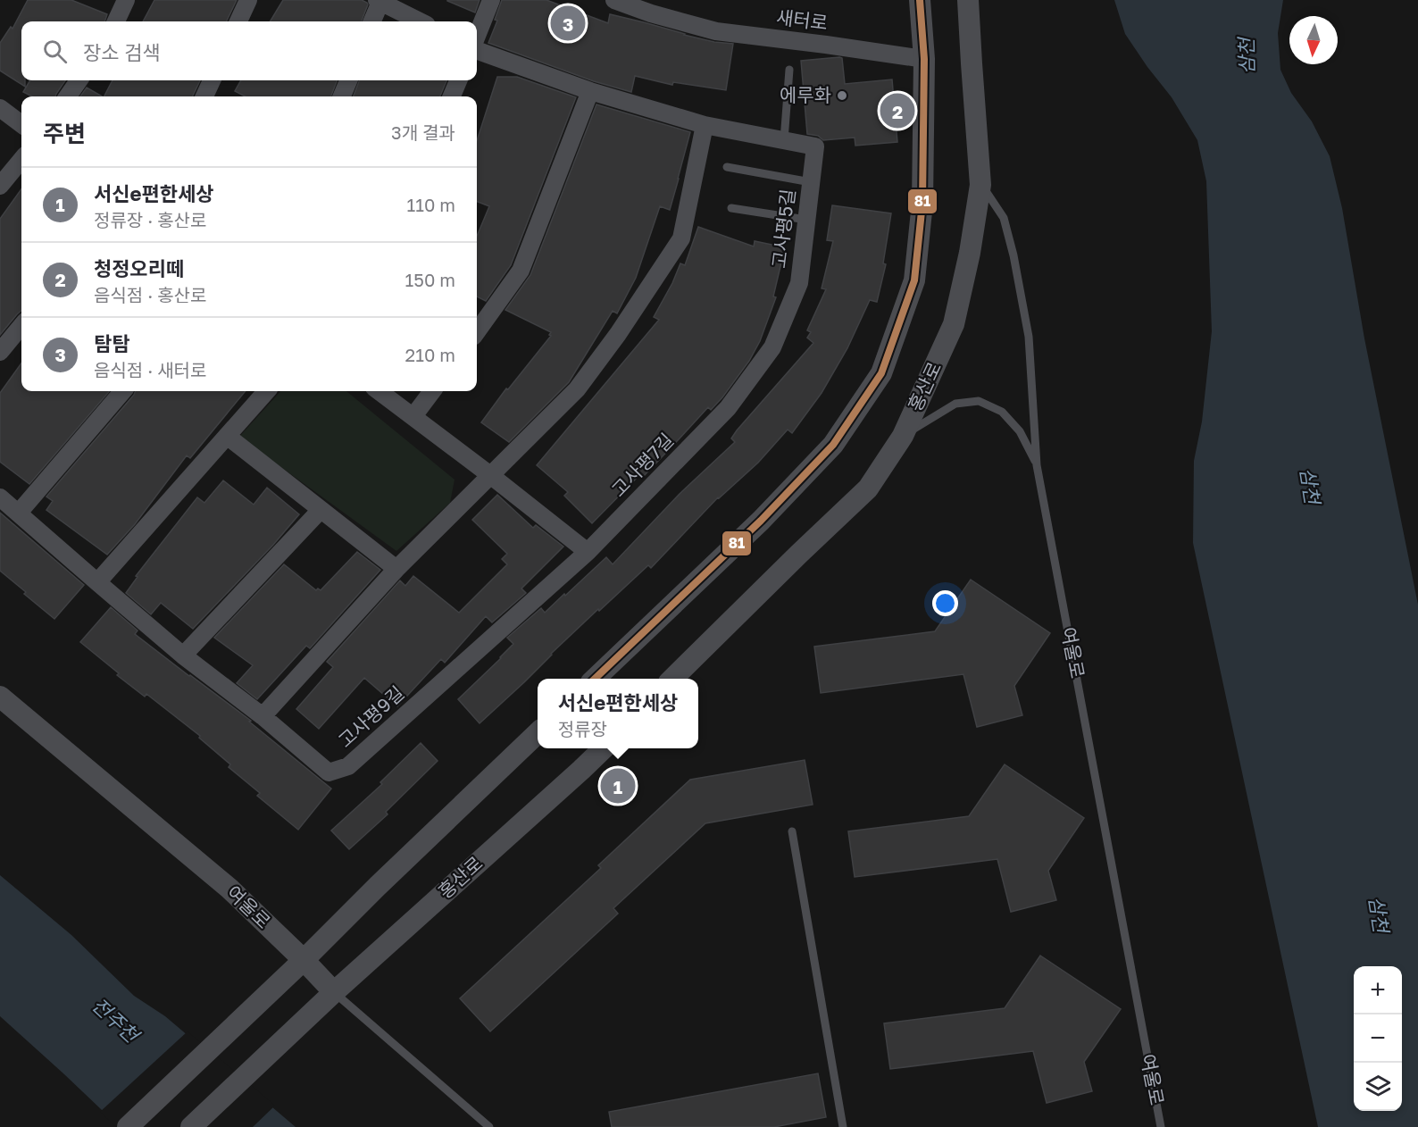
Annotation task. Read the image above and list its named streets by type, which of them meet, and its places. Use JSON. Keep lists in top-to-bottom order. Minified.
{"streets":{"street":["새터로","고사평5길","홍산로","고사평7길","여울로","고사평9길"]},"crossings":[["고사평5길","고사평7길"],["홍산로","여울로"],["고사평7길","고사평9길"]],"water":["삼천","전주천"],"places":["에루화"],"lines":["transit line 81"],"north":"bottom","page":{"pins":["3","2","1"],"search":"장소 검색","heading":["주변","3개 결과"],"list":[{"mark":"1","name":"서신e편한세상","note":"정류장 · 홍산로","value":"110 m"},{"mark":"2","name":"청정오리떼","note":"음식점 · 홍산로","value":"150 m"},{"mark":"3","name":"탐탐","note":"음식점 · 새터로","value":"210 m"}],"popup":["서신e편한세상","정류장"],"map_buttons":["+","−"]}}
